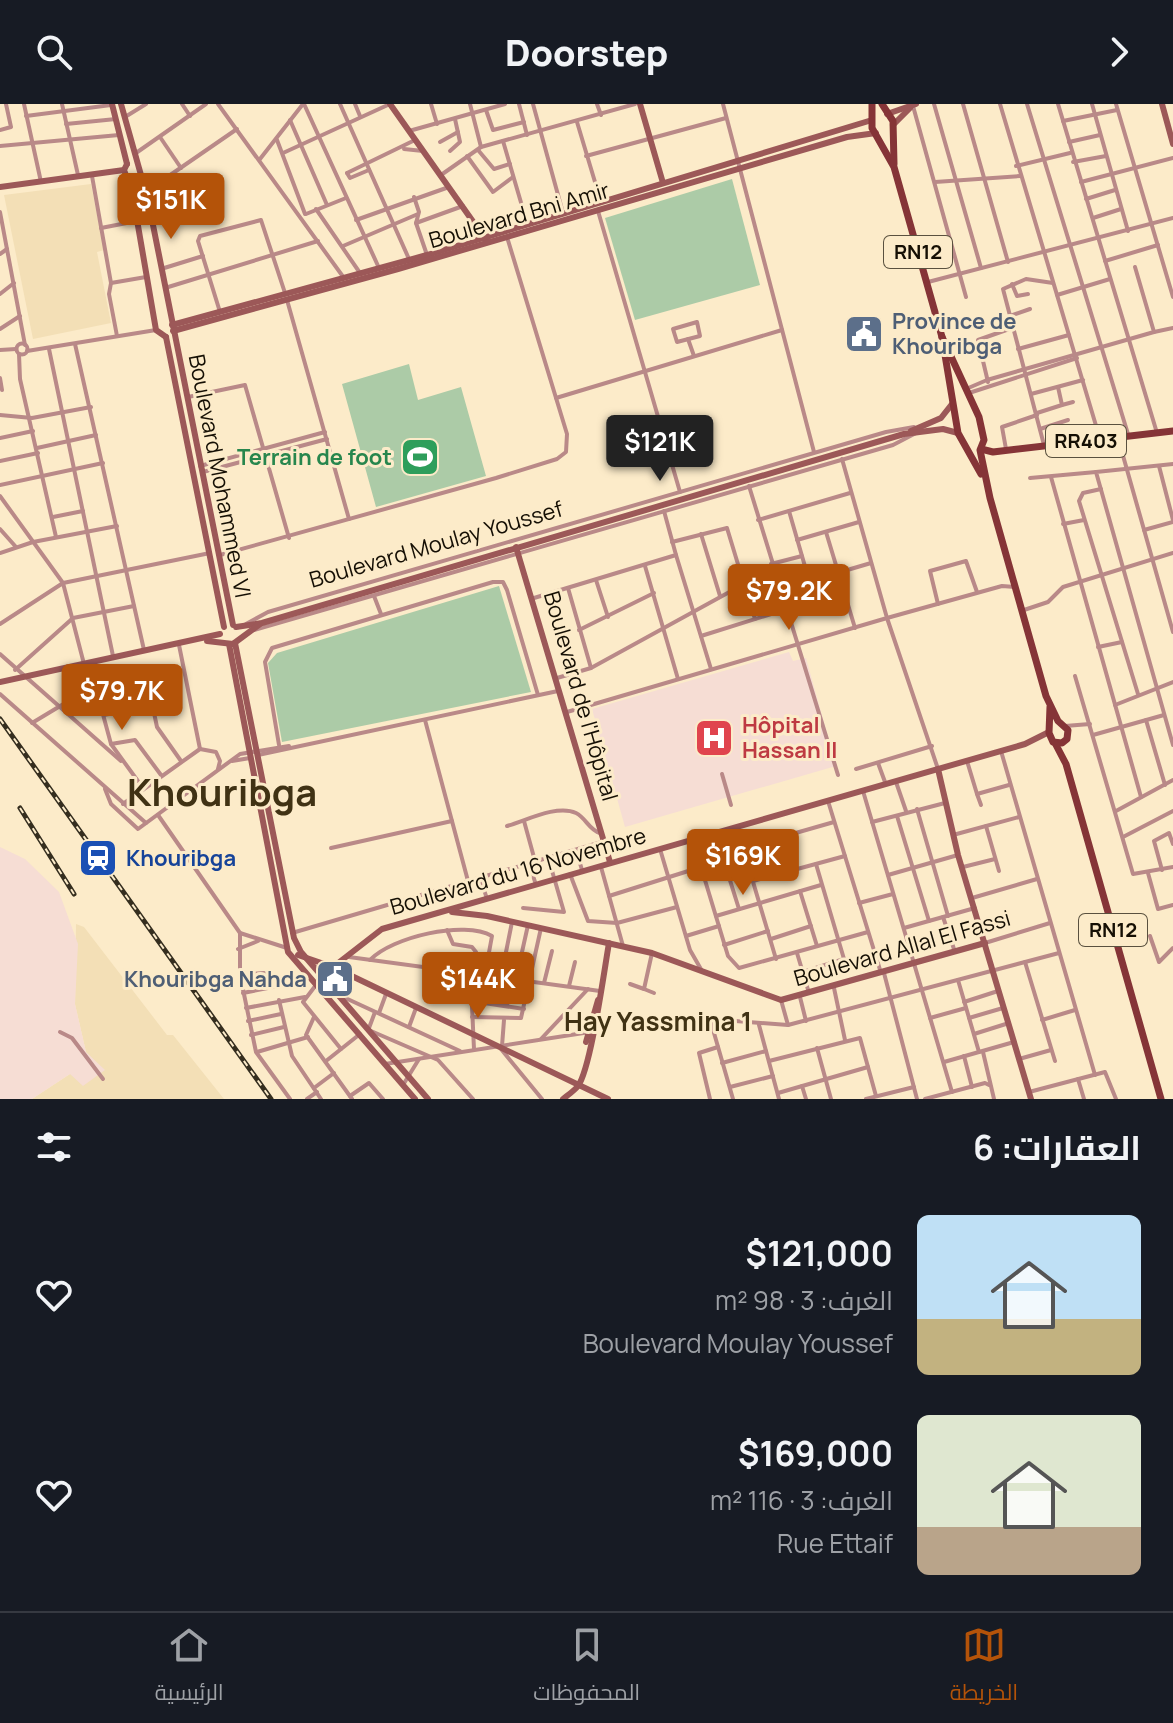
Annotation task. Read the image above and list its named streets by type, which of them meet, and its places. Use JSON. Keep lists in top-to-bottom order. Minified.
{"streets":{"main road":["Boulevard Bni Amir","RN12","RR403","Boulevard Mohammed VI","Boulevard Moulay Youssef","Boulevard de l'Hôpital","Boulevard du 16 Novembre","Boulevard Allal El Fassi"]},"crossings":[["Boulevard Bni Amir","RN12"],["Boulevard Bni Amir","Boulevard Mohammed VI"],["RN12","RR403"],["RN12","Boulevard du 16 Novembre"],["Boulevard Mohammed VI","Boulevard Moulay Youssef"],["Boulevard Moulay Youssef","Boulevard de l'Hôpital"],["Boulevard de l'Hôpital","Boulevard du 16 Novembre"],["Boulevard du 16 Novembre","Boulevard Allal El Fassi"]],"districts":["Khouribga","Hay Yassmina 1"],"places":{"public building":["Province de Khouribga","Khouribga Nahda"],"sports":["Terrain de foot"],"hospital":["Hôpital Hassan II"],"station":["Khouribga"]},"page":{"header":"Doorstep","price":["$151K","$121K","$79.2K","$79.7K","$169K","$144K"],"heading":"العقارات: 6","list":[{"name":"$121,000","note":"الغرف: 3 · 98 m² · Boulevard Moulay Youssef"},{"name":"$169,000","note":"الغرف: 3 · 116 m² · Rue Ettaif"}],"tabs":["الخريطة","المحفوظات","الرئيسية"]}}
